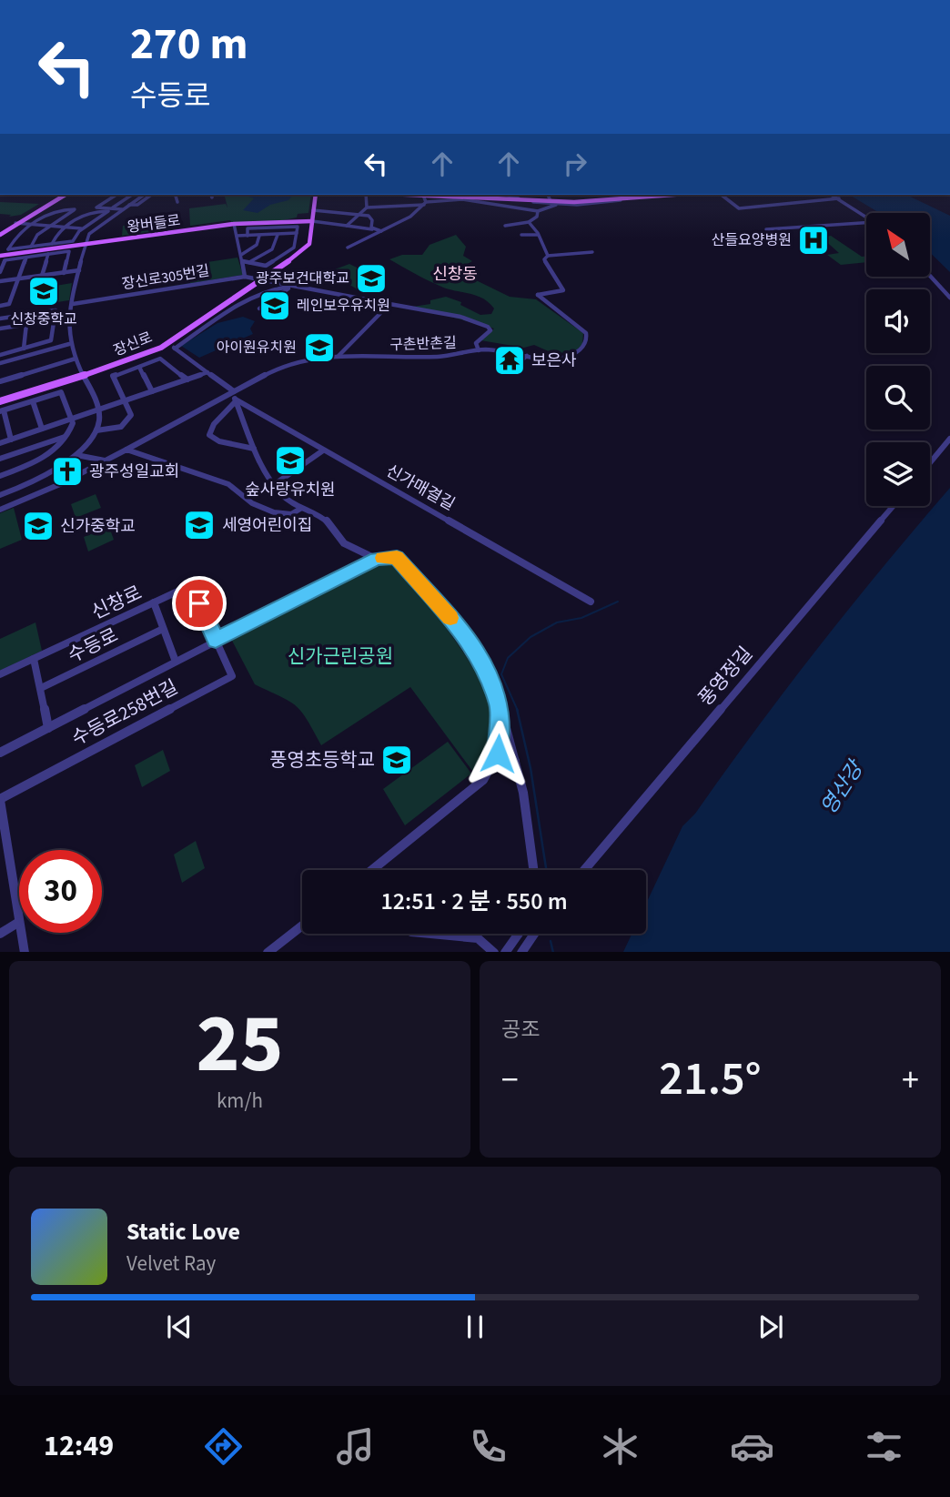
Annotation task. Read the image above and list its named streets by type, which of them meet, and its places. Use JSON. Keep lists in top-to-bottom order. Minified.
{"streets":{"main road":["왕버들로","장신로"],"street":["장신로305번길","구촌반촌길","신가매결길","신창로","수등로","풍영정길","수등로258번길"]},"crossings":[["왕버들로","장신로"],["장신로305번길","장신로"],["장신로","신가매결길"],["구촌반촌길","신가매결길"],["신창로","수등로258번길"]],"districts":["신창동"],"water":["영산강"],"parks":["신가근린공원"],"places":{"hospital":["산들요양병원"],"school or university":["광주보건대학교","신창중학교","레인보우유치원","아이원유치원","숲사랑유치원","세영어린이집","신가중학교","풍영초등학교"],"temple":["보은사"],"church":["광주성일교회"]},"north":"top left","page":{"turn":["270 m","수등로"],"limit":"30","trip":"12:51 · 2 분 · 550 m","tile":[["25","km/h"],"공조"],"heat":["−","21.5°","+"],"song":["Static Love","Velvet Ray"],"tabs":"12:49"}}
